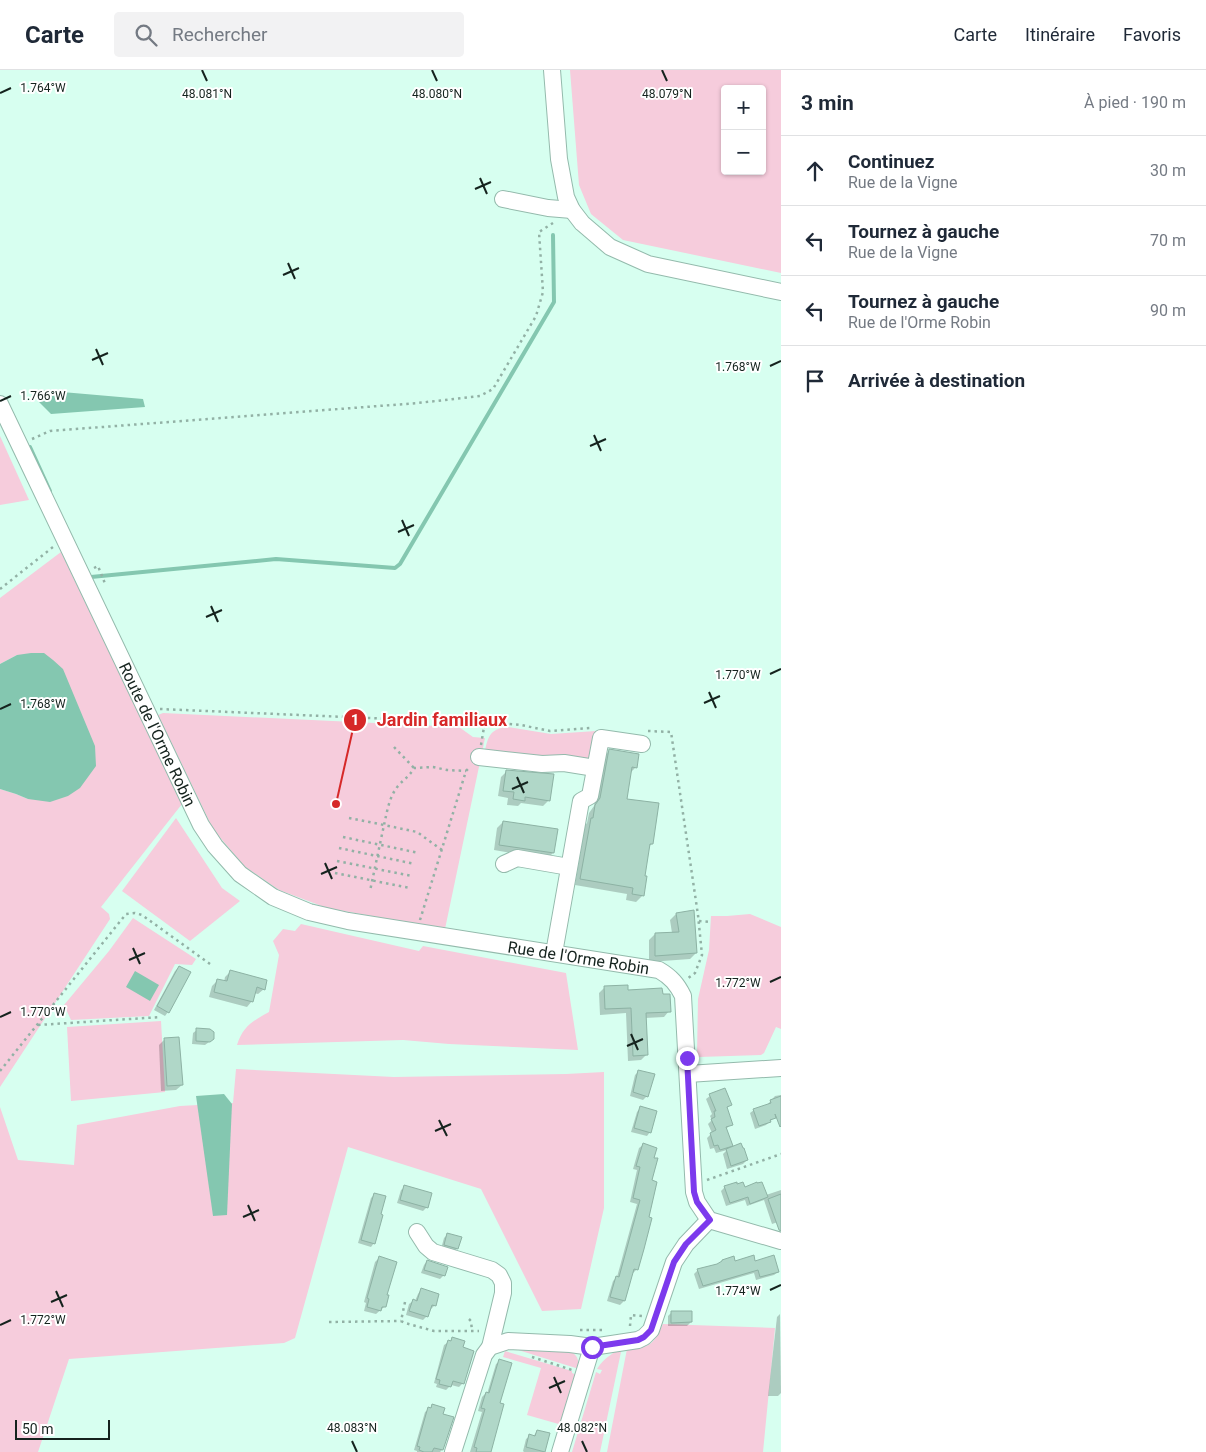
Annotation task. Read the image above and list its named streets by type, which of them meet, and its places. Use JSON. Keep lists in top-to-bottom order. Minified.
{"streets":{"street":["Route de l'Orme Robin","Rue de l'Orme Robin"]},"crossings":[["Route de l'Orme Robin","Rue de l'Orme Robin"]],"places":["Jardin familiaux"],"scale_bar":"50 m","page":{"header":"Carte","search":"Rechercher","nav":["Carte","Itinéraire","Favoris"],"heading":["3 min","À pied · 190 m"],"map_buttons":["+","−"],"list":[["Continuez","Rue de la Vigne","30 m"],["Tournez à gauche","Rue de la Vigne","70 m"],["Tournez à gauche","Rue de l'Orme Robin","90 m"],"Arrivée à destination"],"scale":"50 m"},"coordinates":["1.764°W","48.081°N","48.080°N","48.079°N","1.768°W","1.766°W","1.770°W","1.772°W","1.774°W","48.083°N","48.082°N"]}
